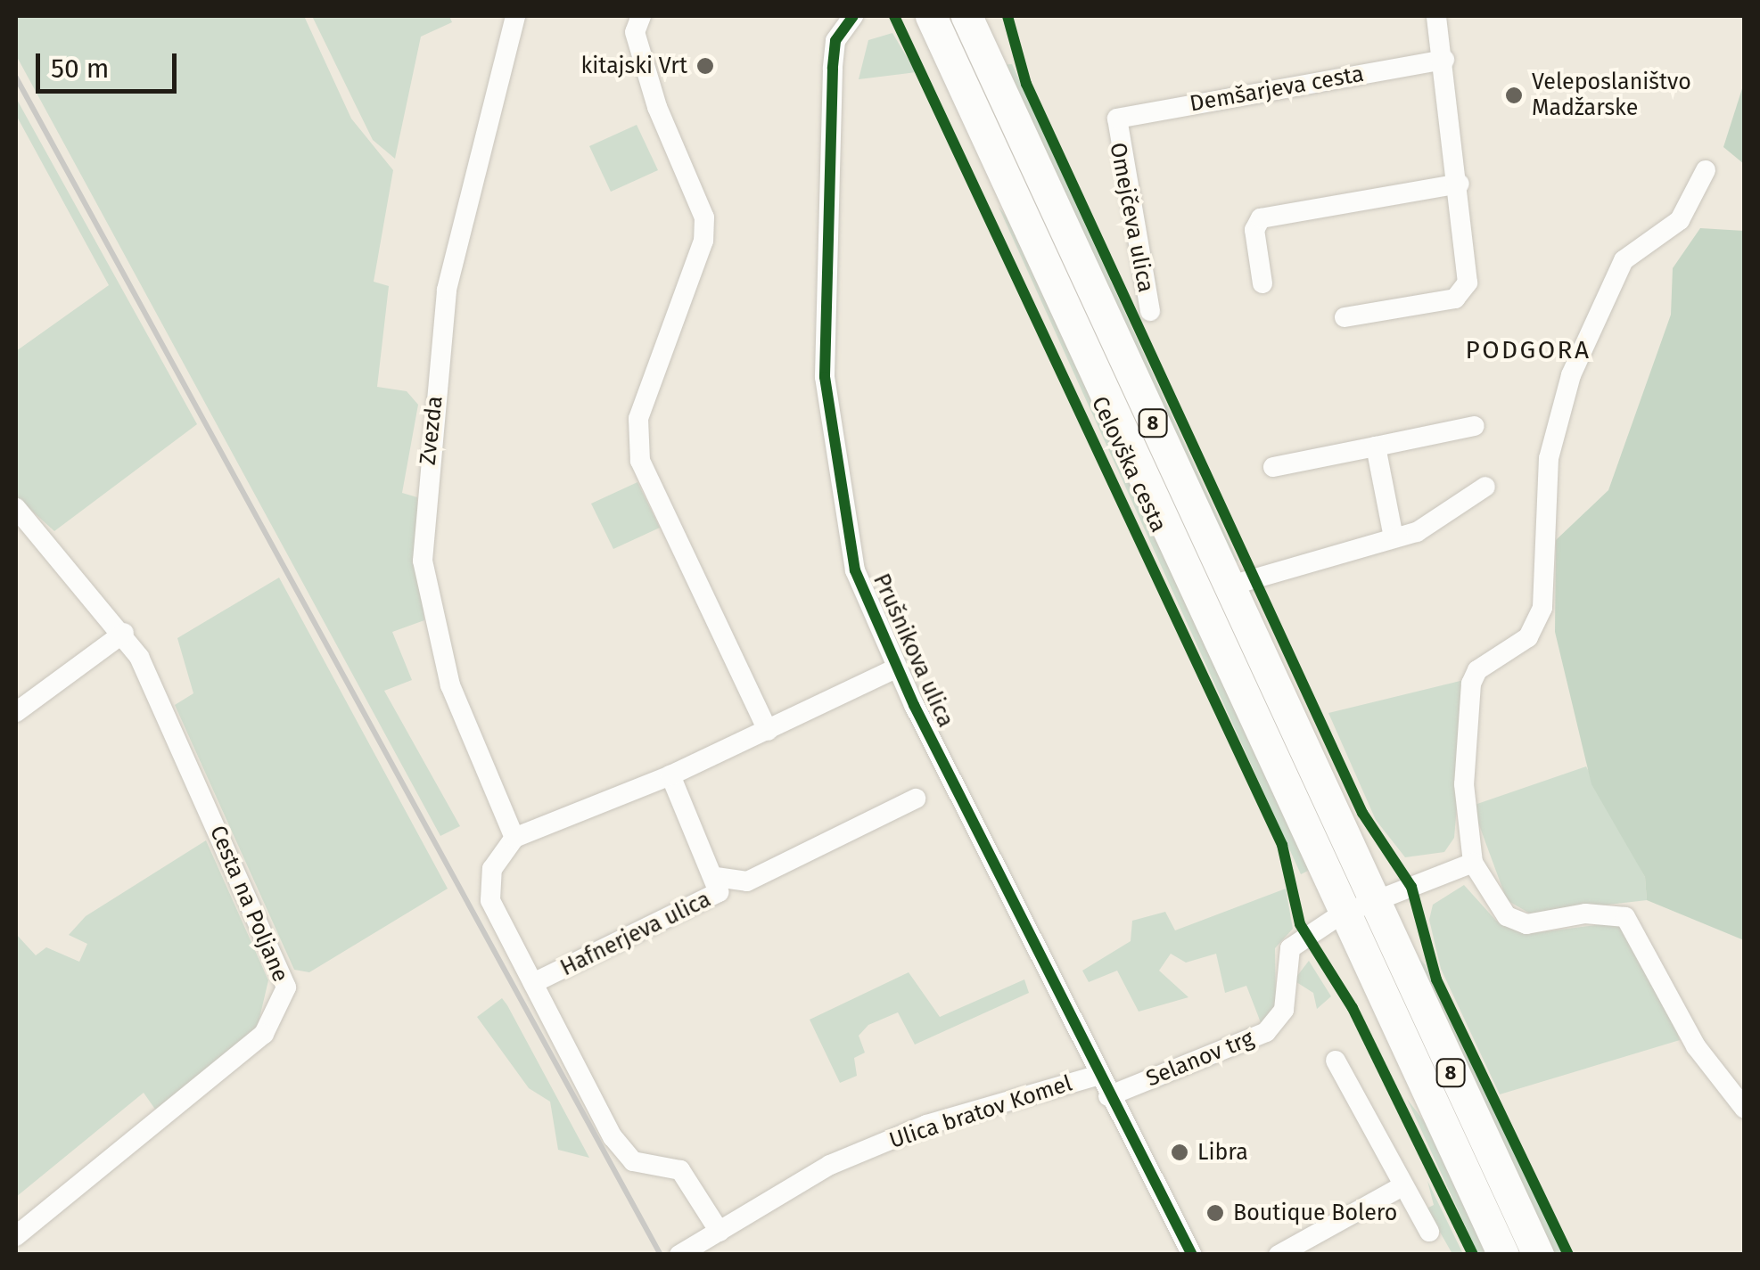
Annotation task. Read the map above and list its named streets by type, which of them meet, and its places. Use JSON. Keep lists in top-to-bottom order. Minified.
{"streets":{"main road":["8","Celovška cesta"],"street":["Demšarjeva cesta","Omejčeva ulica","Zvezda","Prušnikova ulica","Cesta na Poljane","Hafnerjeva ulica","Selanov trg","Ulica bratov Komel"]},"crossings":[["Demšarjeva cesta","Omejčeva ulica"],["Zvezda","Hafnerjeva ulica"],["Celovška cesta","Selanov trg"],["Prušnikova ulica","Selanov trg"],["Prušnikova ulica","Ulica bratov Komel"],["Hafnerjeva ulica","Ulica bratov Komel"]],"districts":["PODGORA"],"places":["kitajski Vrt","Veleposlaništvo Madžarske","Libra","Boutique Bolero"],"scale_bar":"50 m"}
